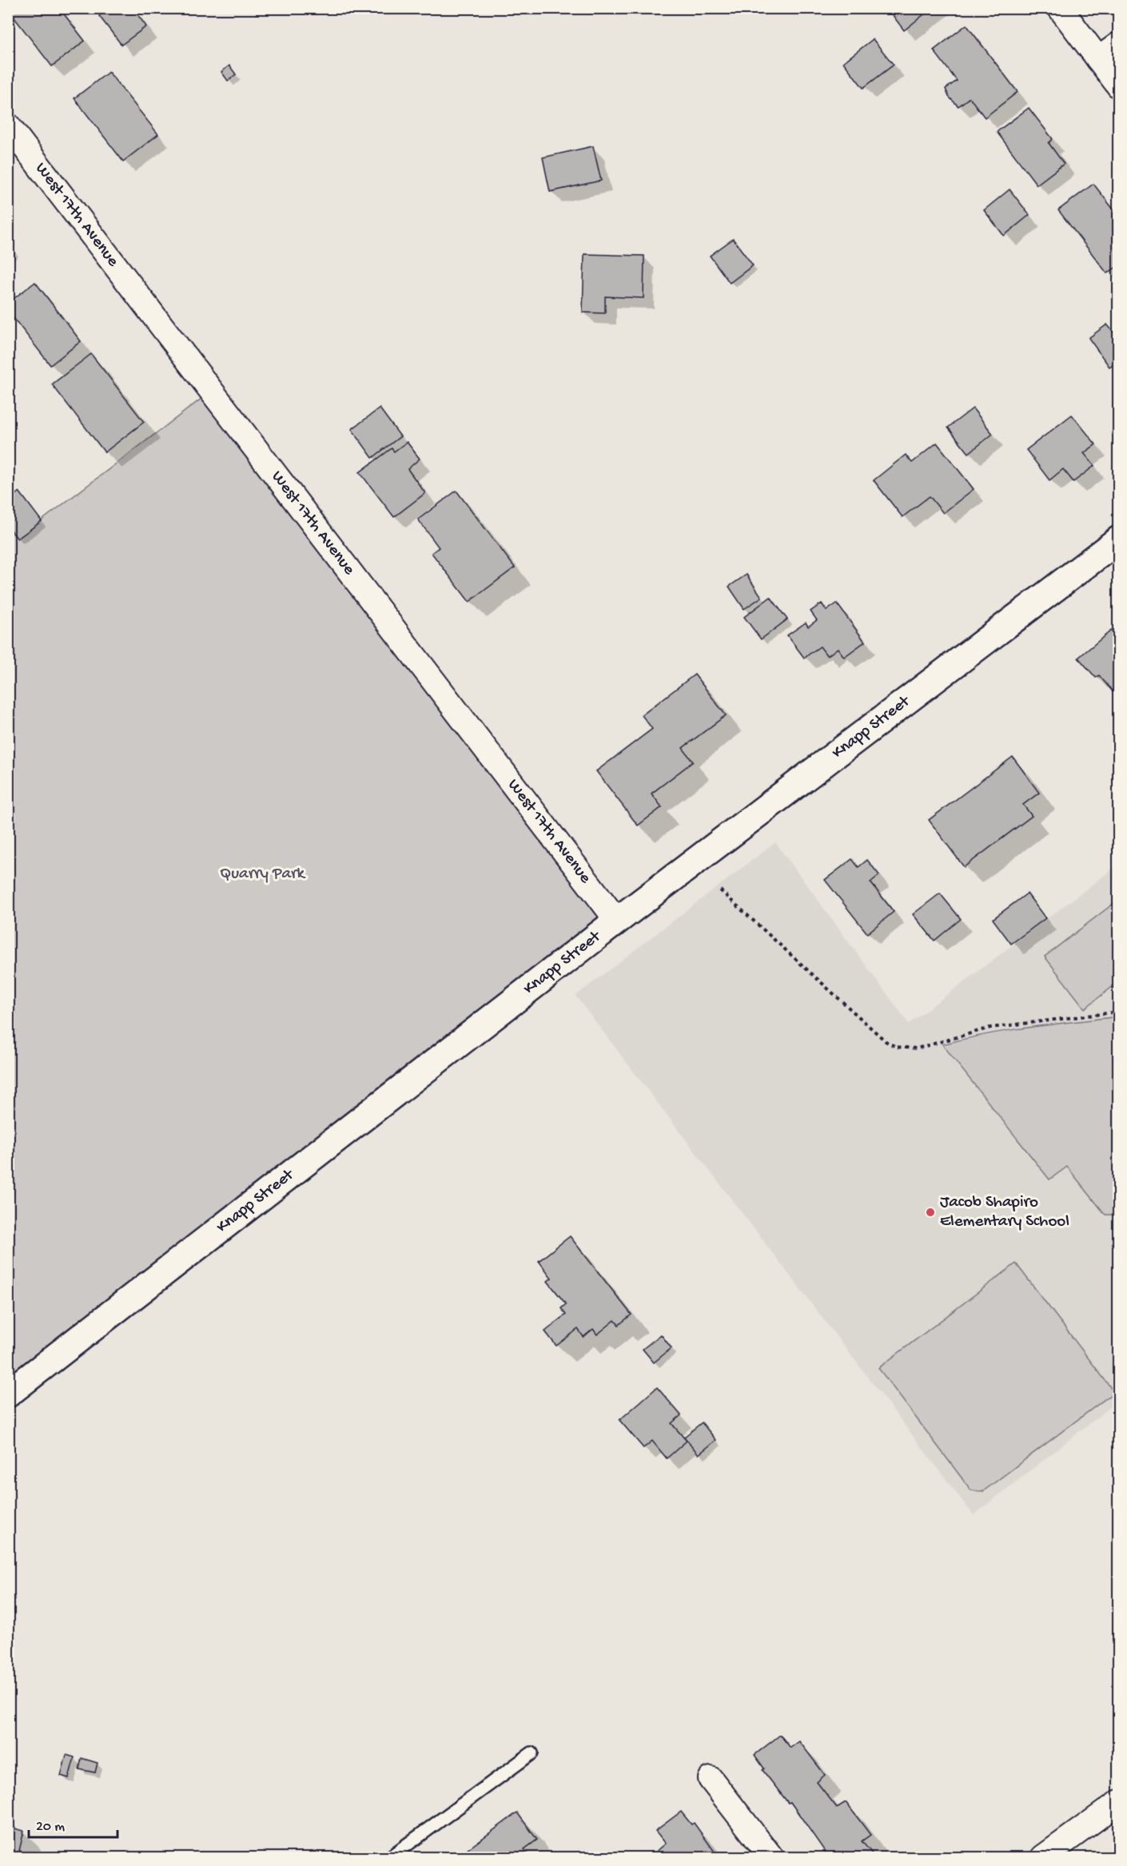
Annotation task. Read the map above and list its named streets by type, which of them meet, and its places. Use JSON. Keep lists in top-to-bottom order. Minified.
{"streets":{"street":["West 17th Avenue","Knapp Street"]},"crossings":[["West 17th Avenue","Knapp Street"]],"parks":["Quarry Park"],"places":["Jacob Shapiro Elementary School"],"scale_bar":"20 m"}
